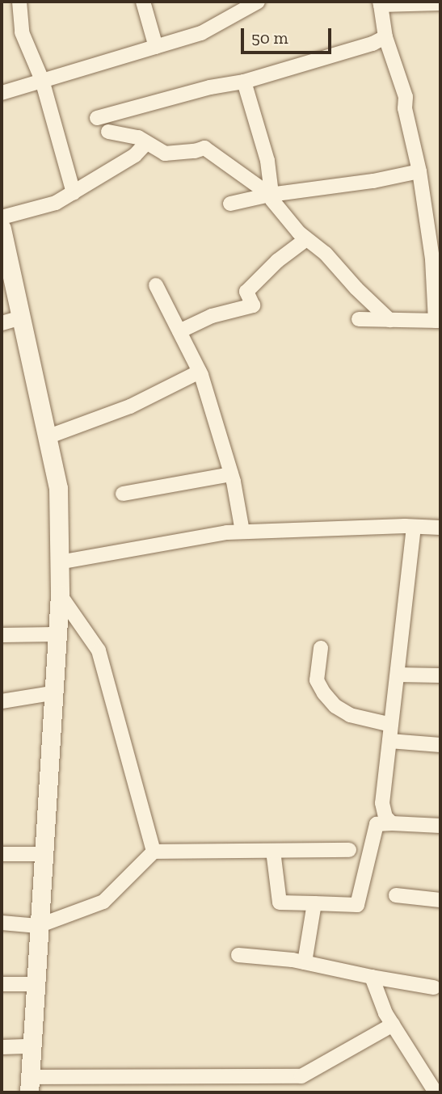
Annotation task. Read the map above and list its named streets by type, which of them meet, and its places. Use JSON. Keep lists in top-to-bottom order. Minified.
{"scale_bar":"50 m"}
